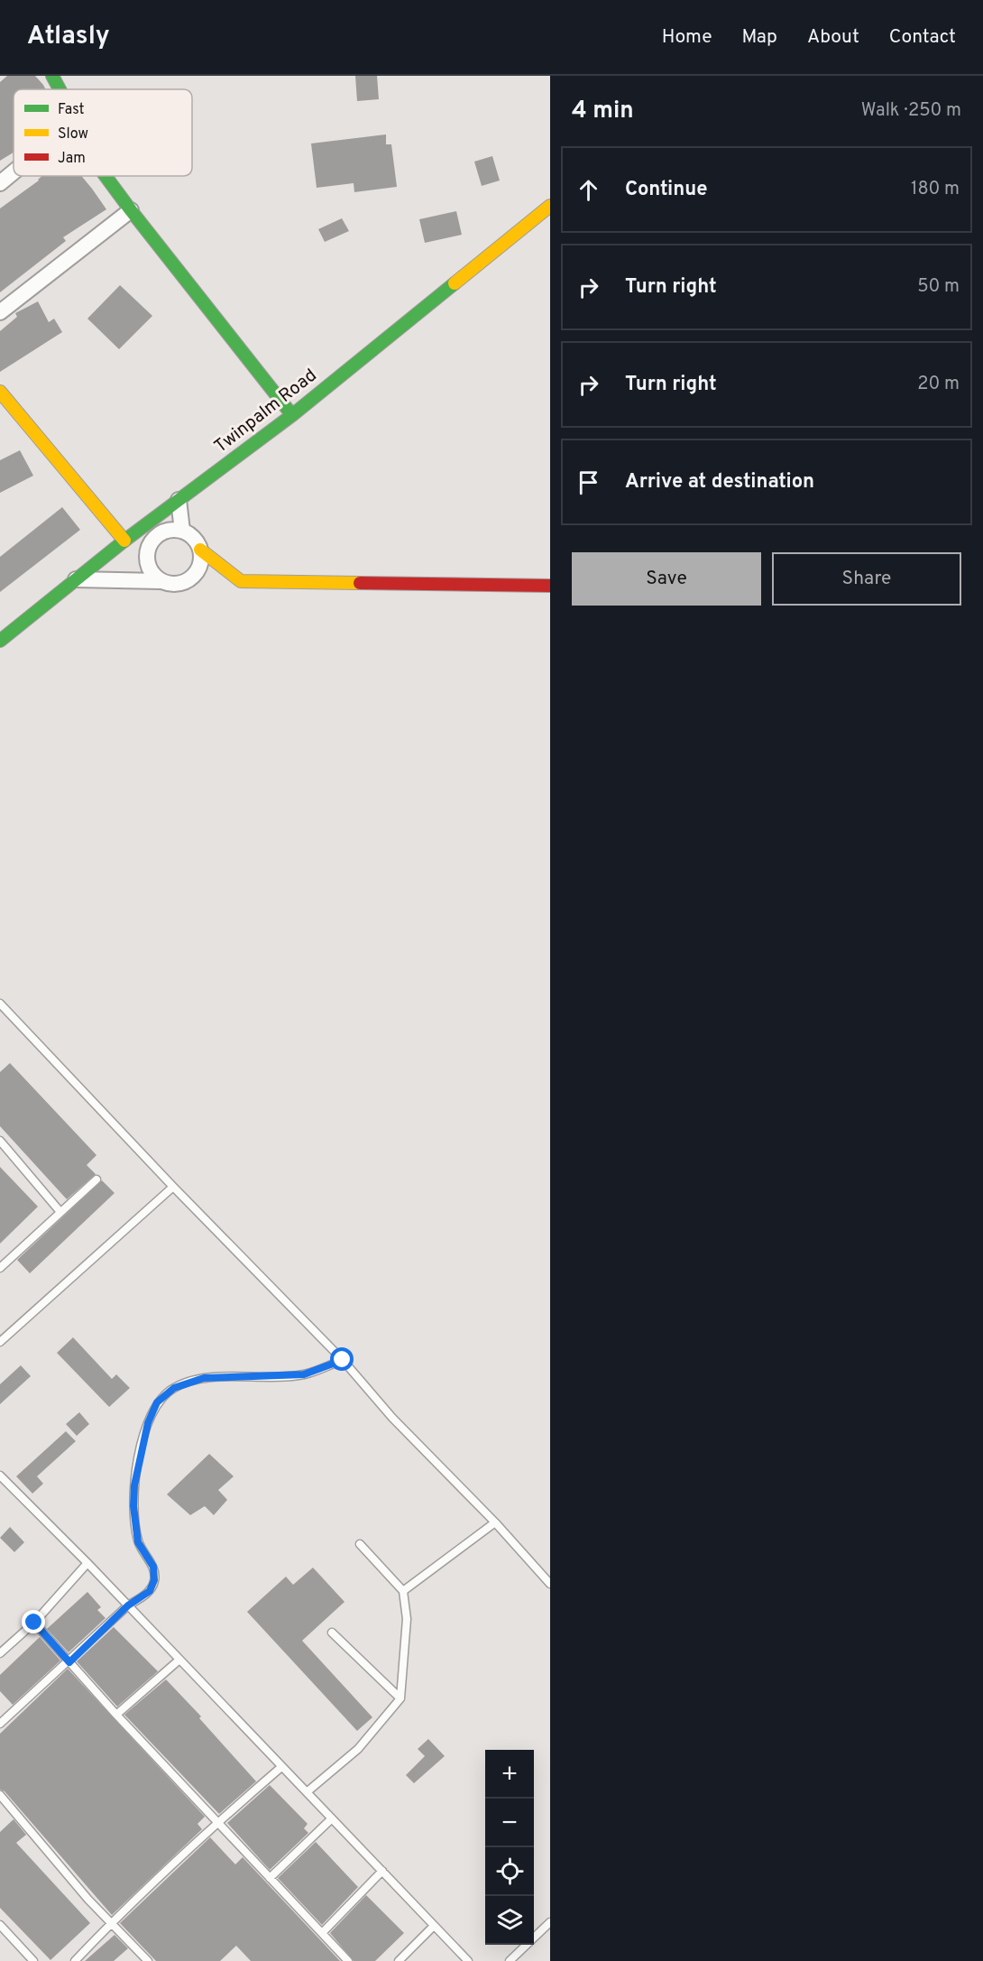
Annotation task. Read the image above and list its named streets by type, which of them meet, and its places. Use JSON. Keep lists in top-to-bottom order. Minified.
{"streets":{"street":["Twinpalm Road"]},"legend":["Fast","Slow","Jam"],"page":{"header":"Atlasly","nav":["Home","Map","About","Contact"],"heading":["4 min","Walk · 250 m"],"list":[["Continue","180 m"],["Turn right","50 m"],["Turn right","20 m"],"Arrive at destination"],"buttons":["Save","Share"],"map_buttons":["+","−"]}}
